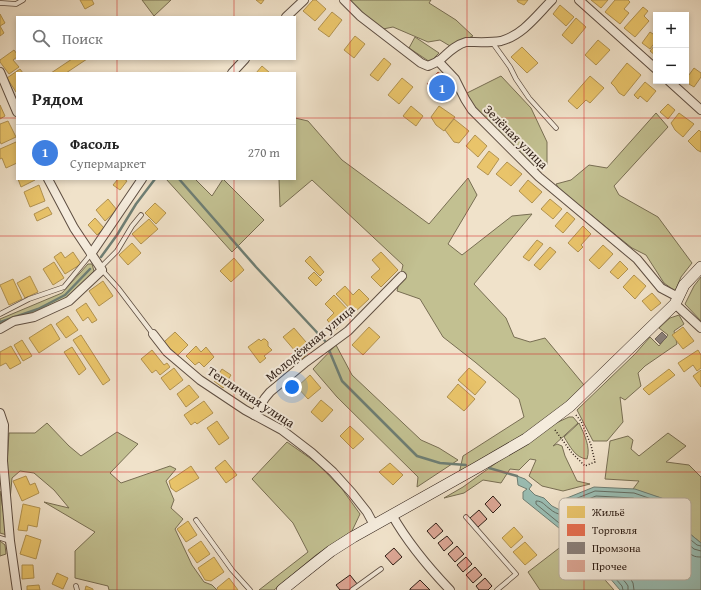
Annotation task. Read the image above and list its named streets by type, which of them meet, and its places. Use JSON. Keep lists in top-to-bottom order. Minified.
{"streets":{"street":["Зелёная улица","Молодёжная улица","Тепличная улица"]},"crossings":[["Молодёжная улица","Тепличная улица"]],"legend":["Жильё","Торговля","Промзона","Прочее"],"page":{"map_buttons":["+","−"],"search":"Поиск","heading":"Рядом","pins":"1","list":[{"mark":"1","name":"Фасоль","note":"Супермаркет","value":"270 m"}]}}
